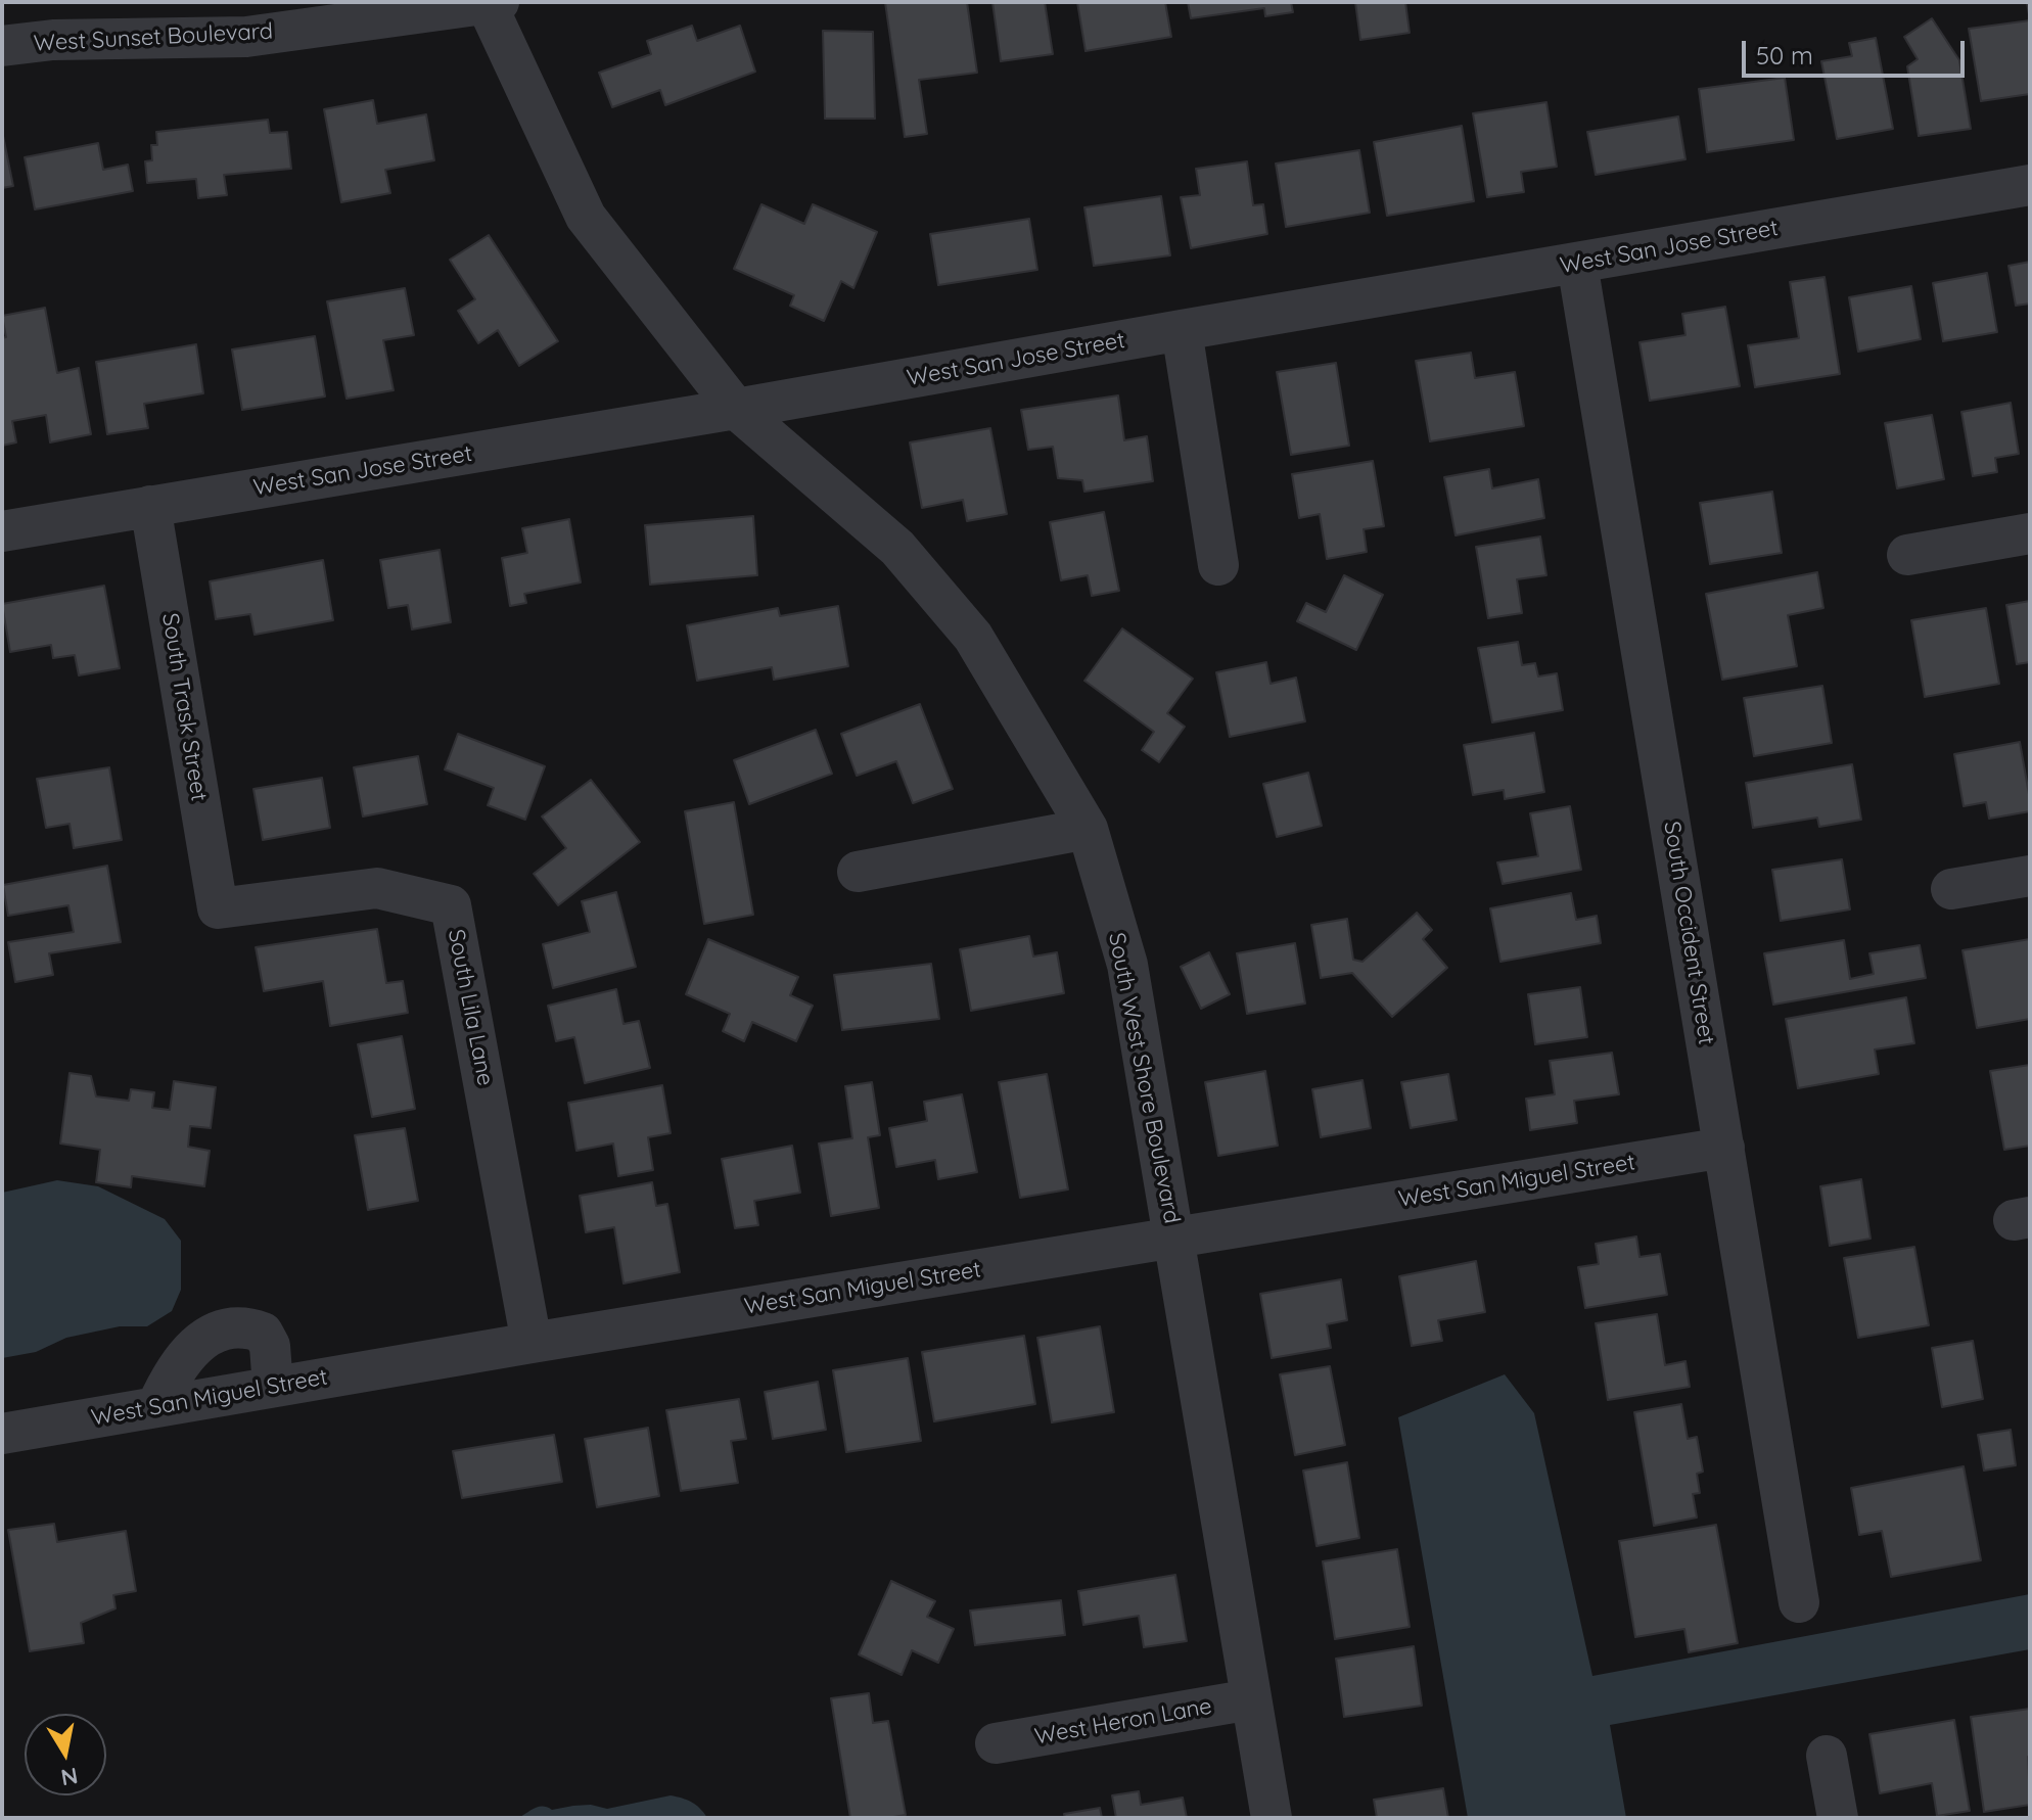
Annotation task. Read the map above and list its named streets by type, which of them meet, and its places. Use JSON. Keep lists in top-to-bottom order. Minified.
{"streets":{"street":["West Sunset Boulevard","West San Jose Street","South Trask Street","South Occident Street","South Lila Lane","South West Shore Boulevard","West San Miguel Street","West Heron Lane"]},"crossings":[["West Sunset Boulevard","South West Shore Boulevard"],["West San Jose Street","South Trask Street"],["West San Jose Street","South Occident Street"],["West San Jose Street","South West Shore Boulevard"],["South Trask Street","South Lila Lane"],["South Occident Street","West San Miguel Street"],["South Lila Lane","West San Miguel Street"],["South West Shore Boulevard","West San Miguel Street"],["South West Shore Boulevard","West Heron Lane"]],"scale_bar":"50 m","north":"bottom"}
